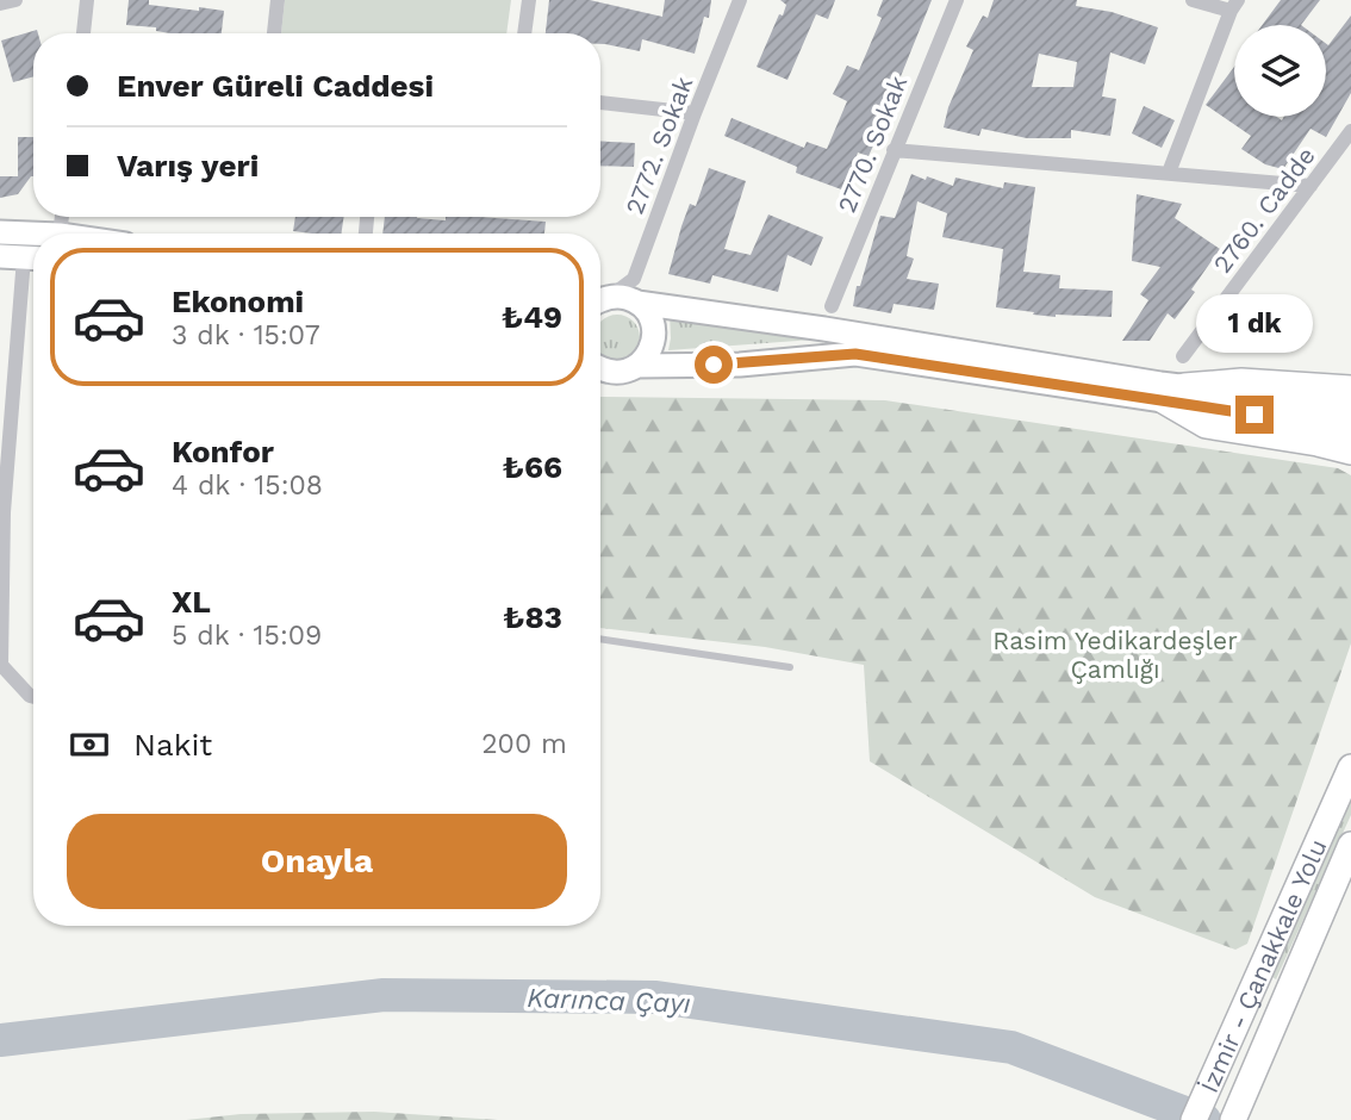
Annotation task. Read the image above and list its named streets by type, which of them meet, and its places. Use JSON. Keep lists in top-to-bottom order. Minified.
{"streets":{"highway":["İzmir - Çanakkale Yolu"],"street":["2770. Sokak","2772. Sokak","2760. Cadde"]},"water":["Karınca Çayı"],"parks":["Rasim Yedikardeşler Çamlığı"],"page":{"banner":["Enver Güreli Caddesi","Varış yeri"],"list":[{"name":"Ekonomi","note":"3 dk · 15:07","value":"₺49"},{"name":"Konfor","note":"4 dk · 15:08","value":"₺66"},{"name":"XL","note":"5 dk · 15:09","value":"₺83"}],"bubble":"1 dk","pay":["Nakit","200 m"],"buttons":"Onayla"}}
